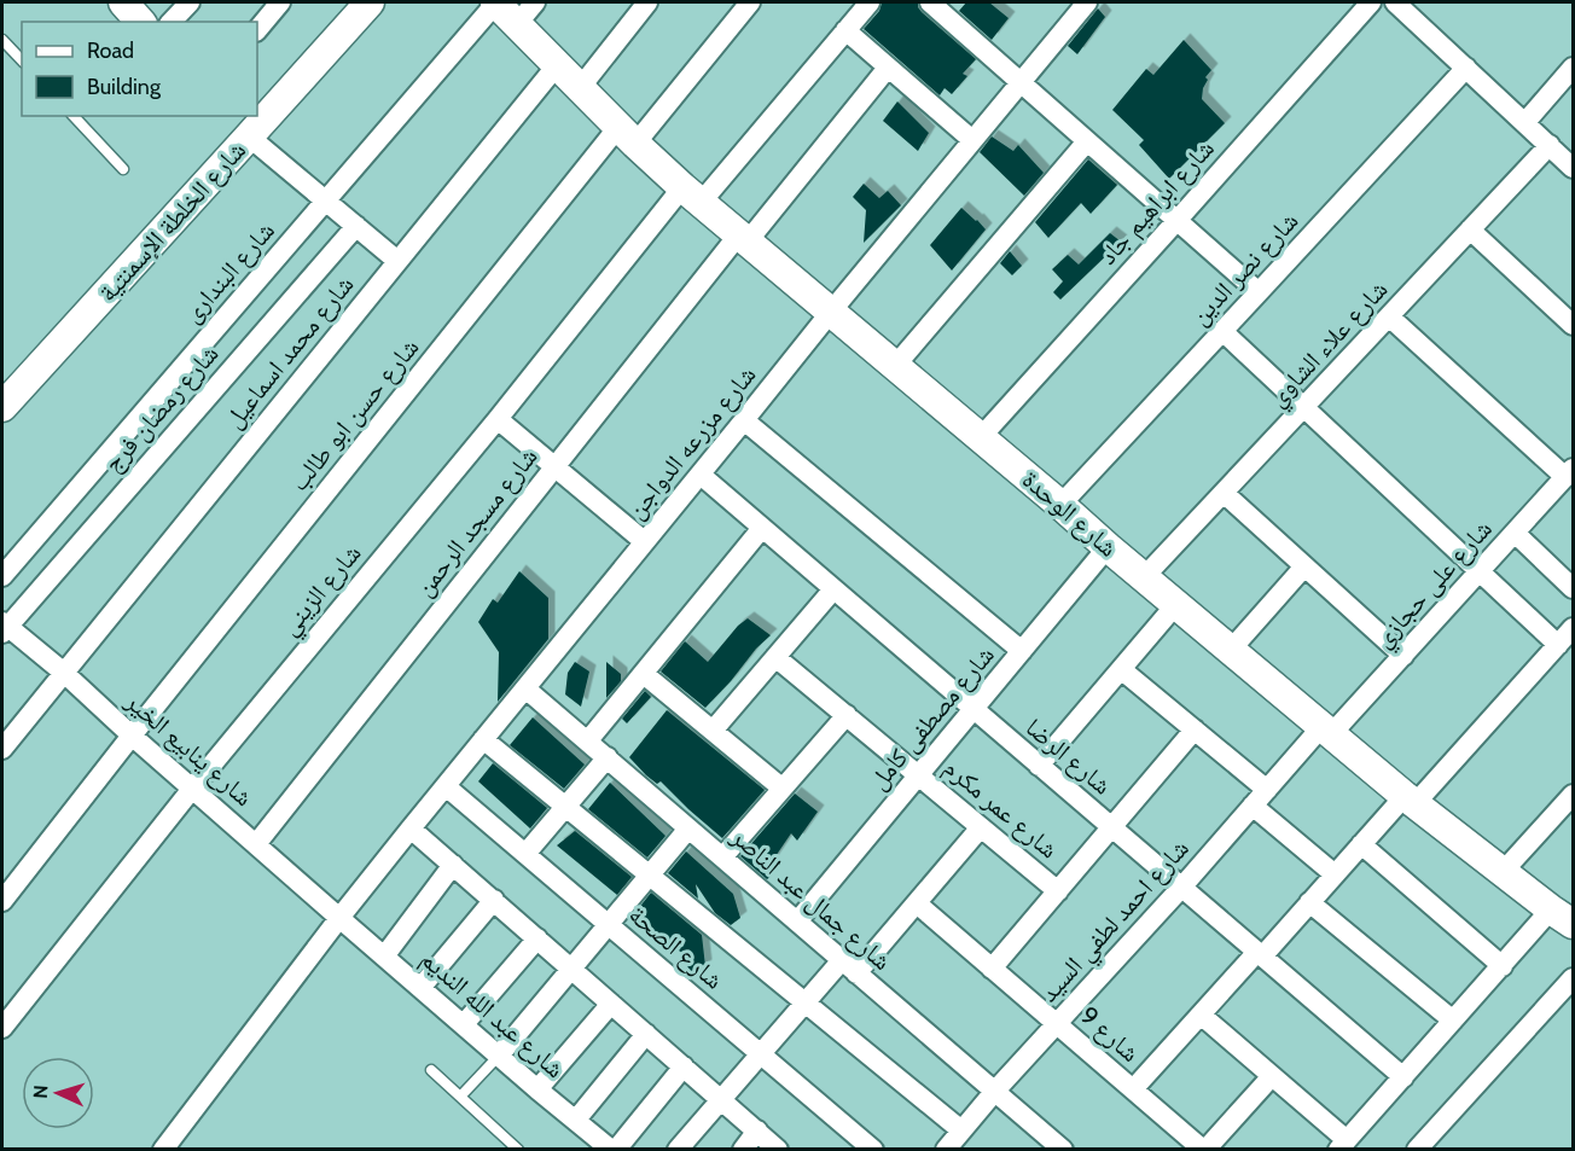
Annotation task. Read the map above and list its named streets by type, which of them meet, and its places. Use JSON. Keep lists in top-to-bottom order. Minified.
{"streets":{"street":["شارع ابراهيم جاد","شارع الخلطة الإسمنتية","شارع نصر الدين","شارع البندارى","شارع علاء الشاوي","شارع محمد اسماعيل","شارع رمضان فرج","شارع حسن ابو طالب","شارع مزرعه الدواجن","شارع الوحدة","شارع مسجد الرحمن","شارع على حجازي","شارع الزيني","شارع مصطفى كامل","شارع ينابيع الخير","شارع الرضا","شارع عمر مكرم","شارع جمال عبد الناصر","شارع احمد لطفي السيد","شارع الصحة","شارع عبد الله النديم","شارع 9"]},"crossings":[["شارع ابراهيم جاد","شارع الوحدة"],["شارع نصر الدين","شارع الوحدة"],["شارع البندارى","شارع الوحدة"],["شارع علاء الشاوي","شارع الوحدة"],["شارع محمد اسماعيل","شارع الوحدة"],["شارع محمد اسماعيل","شارع ينابيع الخير"],["شارع رمضان فرج","شارع ينابيع الخير"],["شارع حسن ابو طالب","شارع الوحدة"],["شارع حسن ابو طالب","شارع ينابيع الخير"],["شارع مزرعه الدواجن","شارع الوحدة"],["شارع مزرعه الدواجن","شارع ينابيع الخير"],["شارع مزرعه الدواجن","شارع الرضا"],["شارع مزرعه الدواجن","شارع جمال عبد الناصر"],["شارع مزرعه الدواجن","شارع الصحة"],["شارع مزرعه الدواجن","شارع عبد الله النديم"],["شارع الوحدة","شارع مسجد الرحمن"],["شارع الوحدة","شارع على حجازي"],["شارع الوحدة","شارع الزيني"],["شارع الوحدة","شارع مصطفى كامل"],["شارع الوحدة","شارع احمد لطفي السيد"],["شارع مسجد الرحمن","شارع ينابيع الخير"],["شارع على حجازي","شارع احمد لطفي السيد"],["شارع الزيني","شارع ينابيع الخير"],["شارع مصطفى كامل","شارع الرضا"],["شارع مصطفى كامل","شارع عمر مكرم"],["شارع مصطفى كامل","شارع جمال عبد الناصر"],["شارع ينابيع الخير","شارع عبد الله النديم"],["شارع الرضا","شارع احمد لطفي السيد"],["شارع جمال عبد الناصر","شارع احمد لطفي السيد"],["شارع احمد لطفي السيد","شارع 9"]],"legend":["Road","Building"],"north":"left"}
